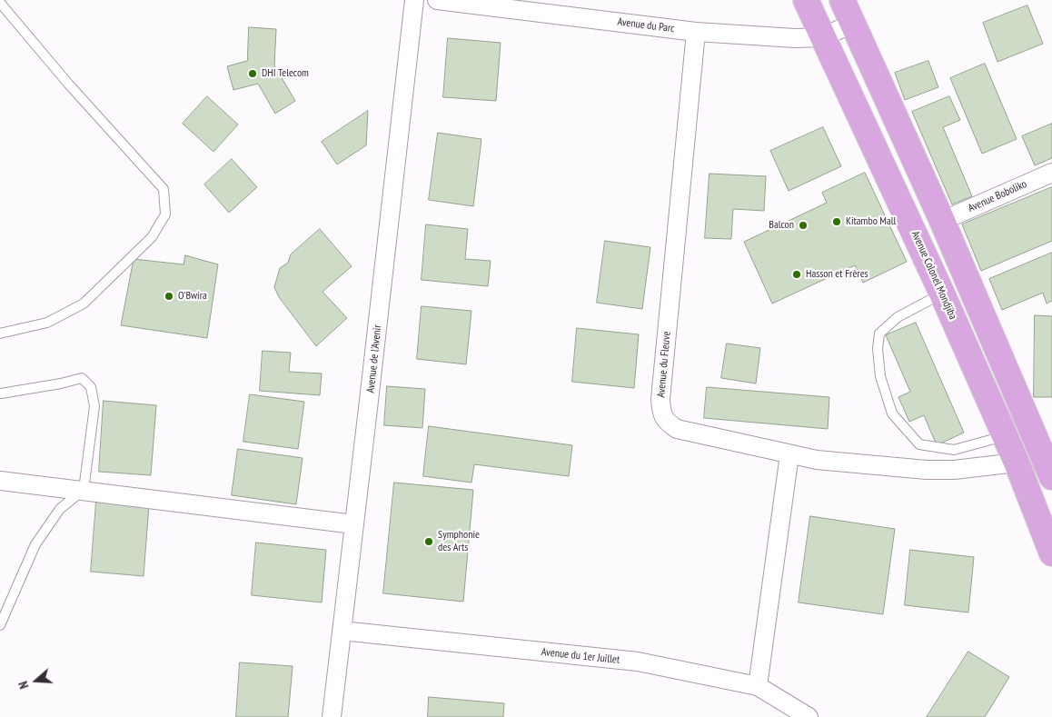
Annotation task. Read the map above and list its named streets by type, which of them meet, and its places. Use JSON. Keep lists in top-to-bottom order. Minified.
{"streets":{"main road":["Avenue Colonel Mondjiba"],"street":["Avenue du Parc","Avenue Boboliko","Avenue de l'Avenir","Avenue du Fleuve","Avenue du 1er Juillet"]},"crossings":[["Avenue du Parc","Avenue Colonel Mondjiba"],["Avenue du Parc","Avenue du Fleuve"],["Avenue Colonel Mondjiba","Avenue du Fleuve"],["Avenue de l'Avenir","Avenue du 1er Juillet"]],"places":["DHI Telecom","Kitambo Mall","Balcon","Hasson et Frères","O'Bwira","Symphonie des Arts"],"north":"left"}
